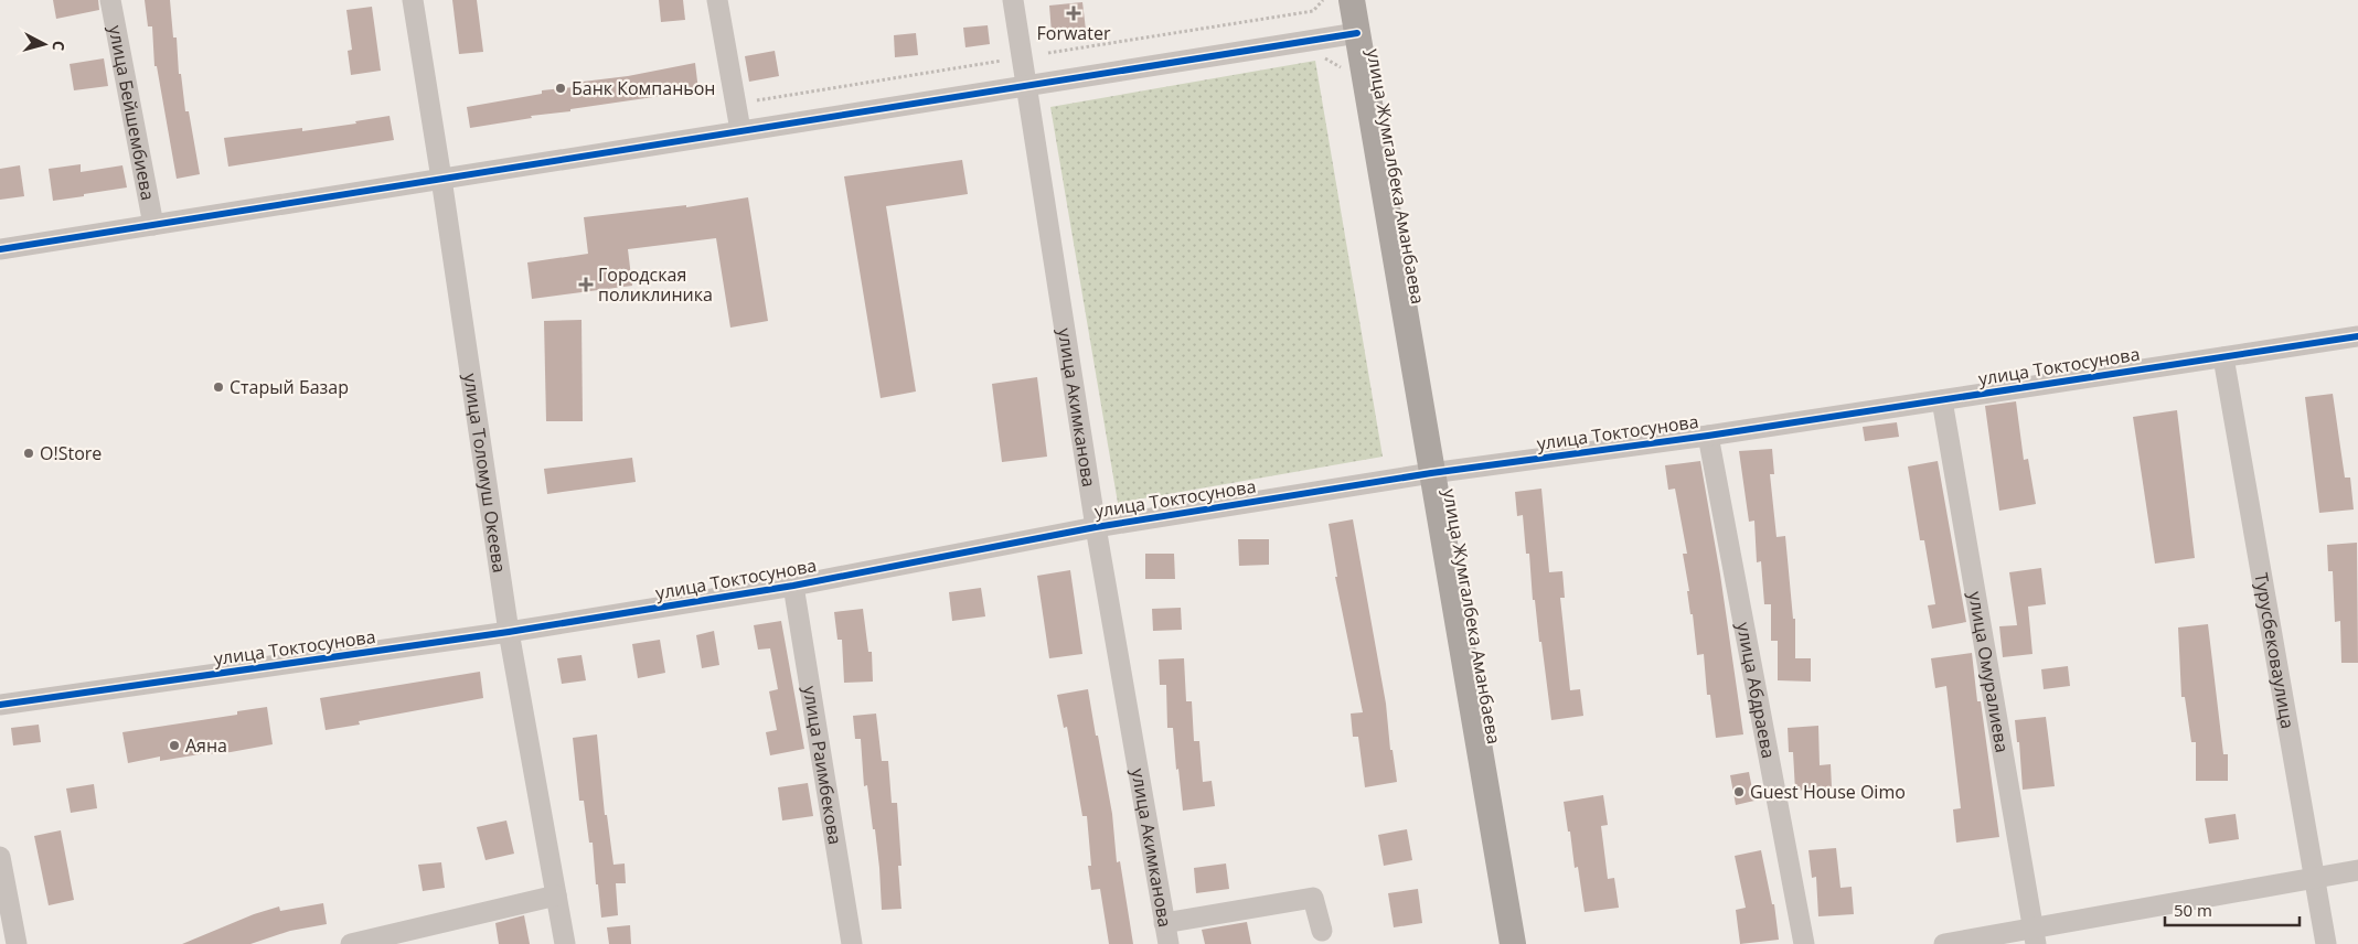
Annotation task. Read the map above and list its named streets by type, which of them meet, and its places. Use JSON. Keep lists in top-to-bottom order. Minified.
{"streets":{"main road":["улица Жумгалбека Аманбаева"],"street":["улица Бейшембиева","улица Токтосунова","улица Акимканова","улица Толомуш Океева","Турусбековаулица","улица Омуралиева","улица Абдраева","улица Раимбекова"]},"crossings":[["улица Жумгалбека Аманбаева","улица Токтосунова"],["улица Токтосунова","улица Акимканова"],["улица Токтосунова","улица Толомуш Океева"],["улица Токтосунова","Турусбековаулица"],["улица Токтосунова","улица Омуралиева"],["улица Токтосунова","улица Абдраева"],["улица Токтосунова","улица Раимбекова"]],"places":{"health":["Forwater","Городская поликлиника"],"other":["Банк Компаньон","Старый Базар","O!Store","Аяна","Guest House Oimo"]},"scale_bar":"50 m","north":"right"}
